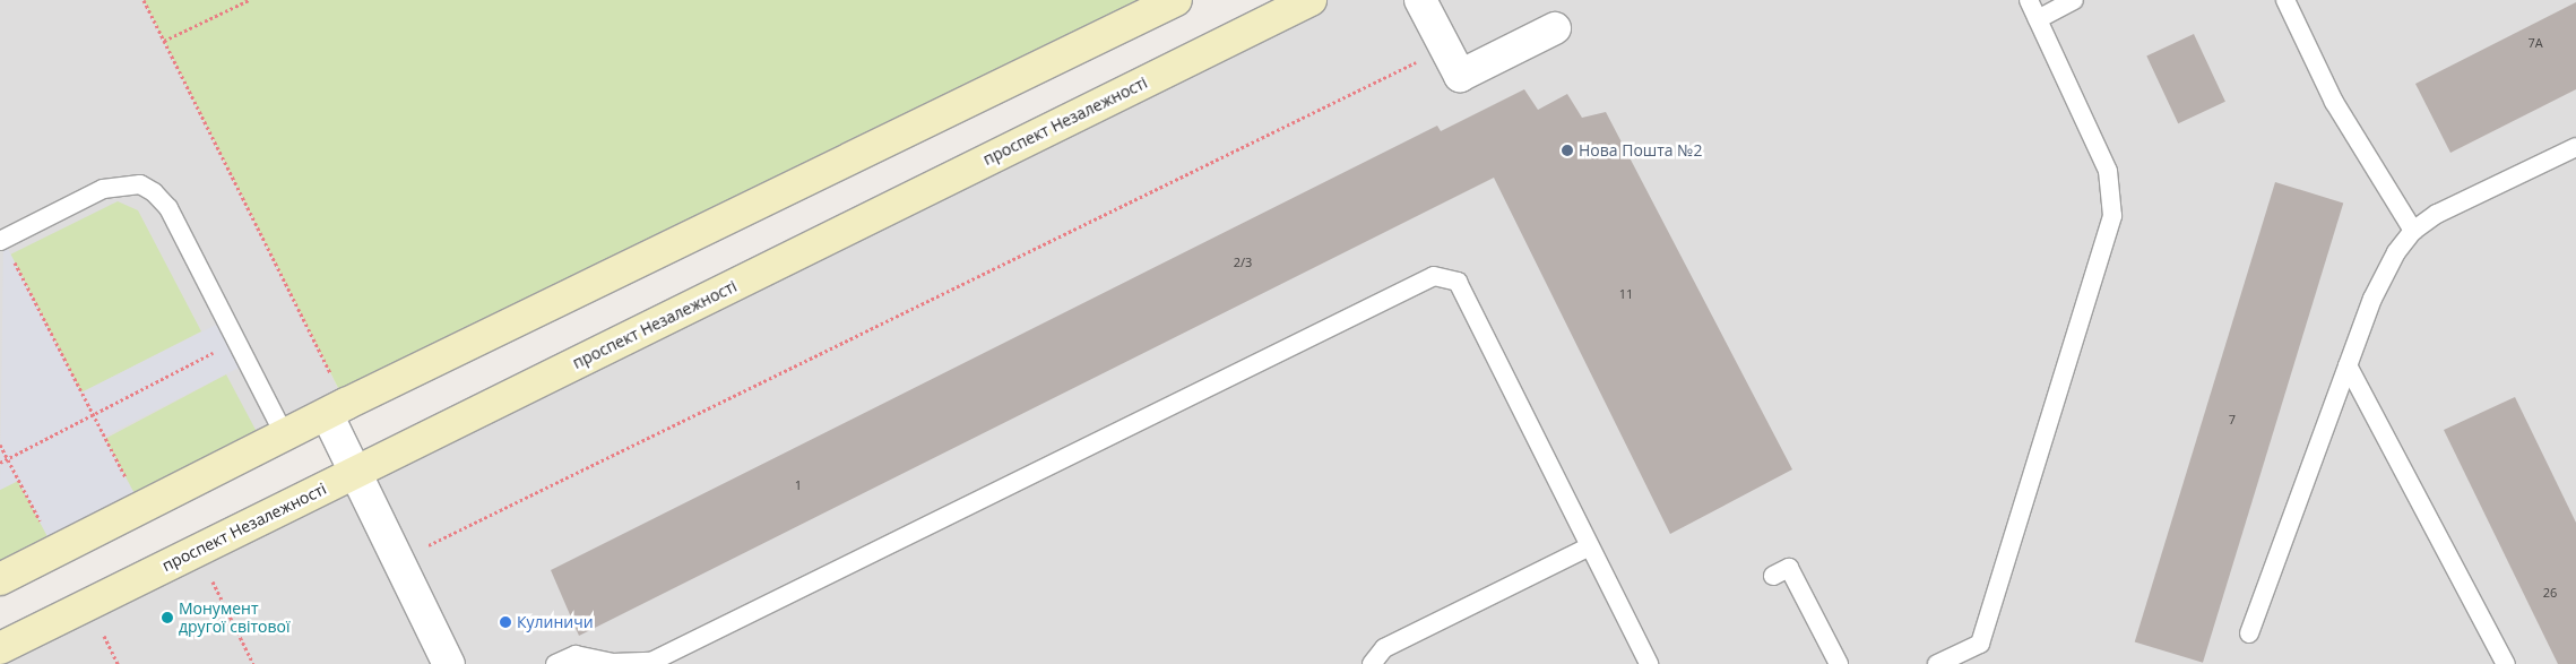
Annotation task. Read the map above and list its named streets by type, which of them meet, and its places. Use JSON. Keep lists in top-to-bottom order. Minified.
{"streets":{"street":["проспект Незалежності"]},"places":["Нова Пошта №2","Монумент другої світової","Кулиничи"],"house_numbers":["7А","2/3","11","7","1","26"]}
